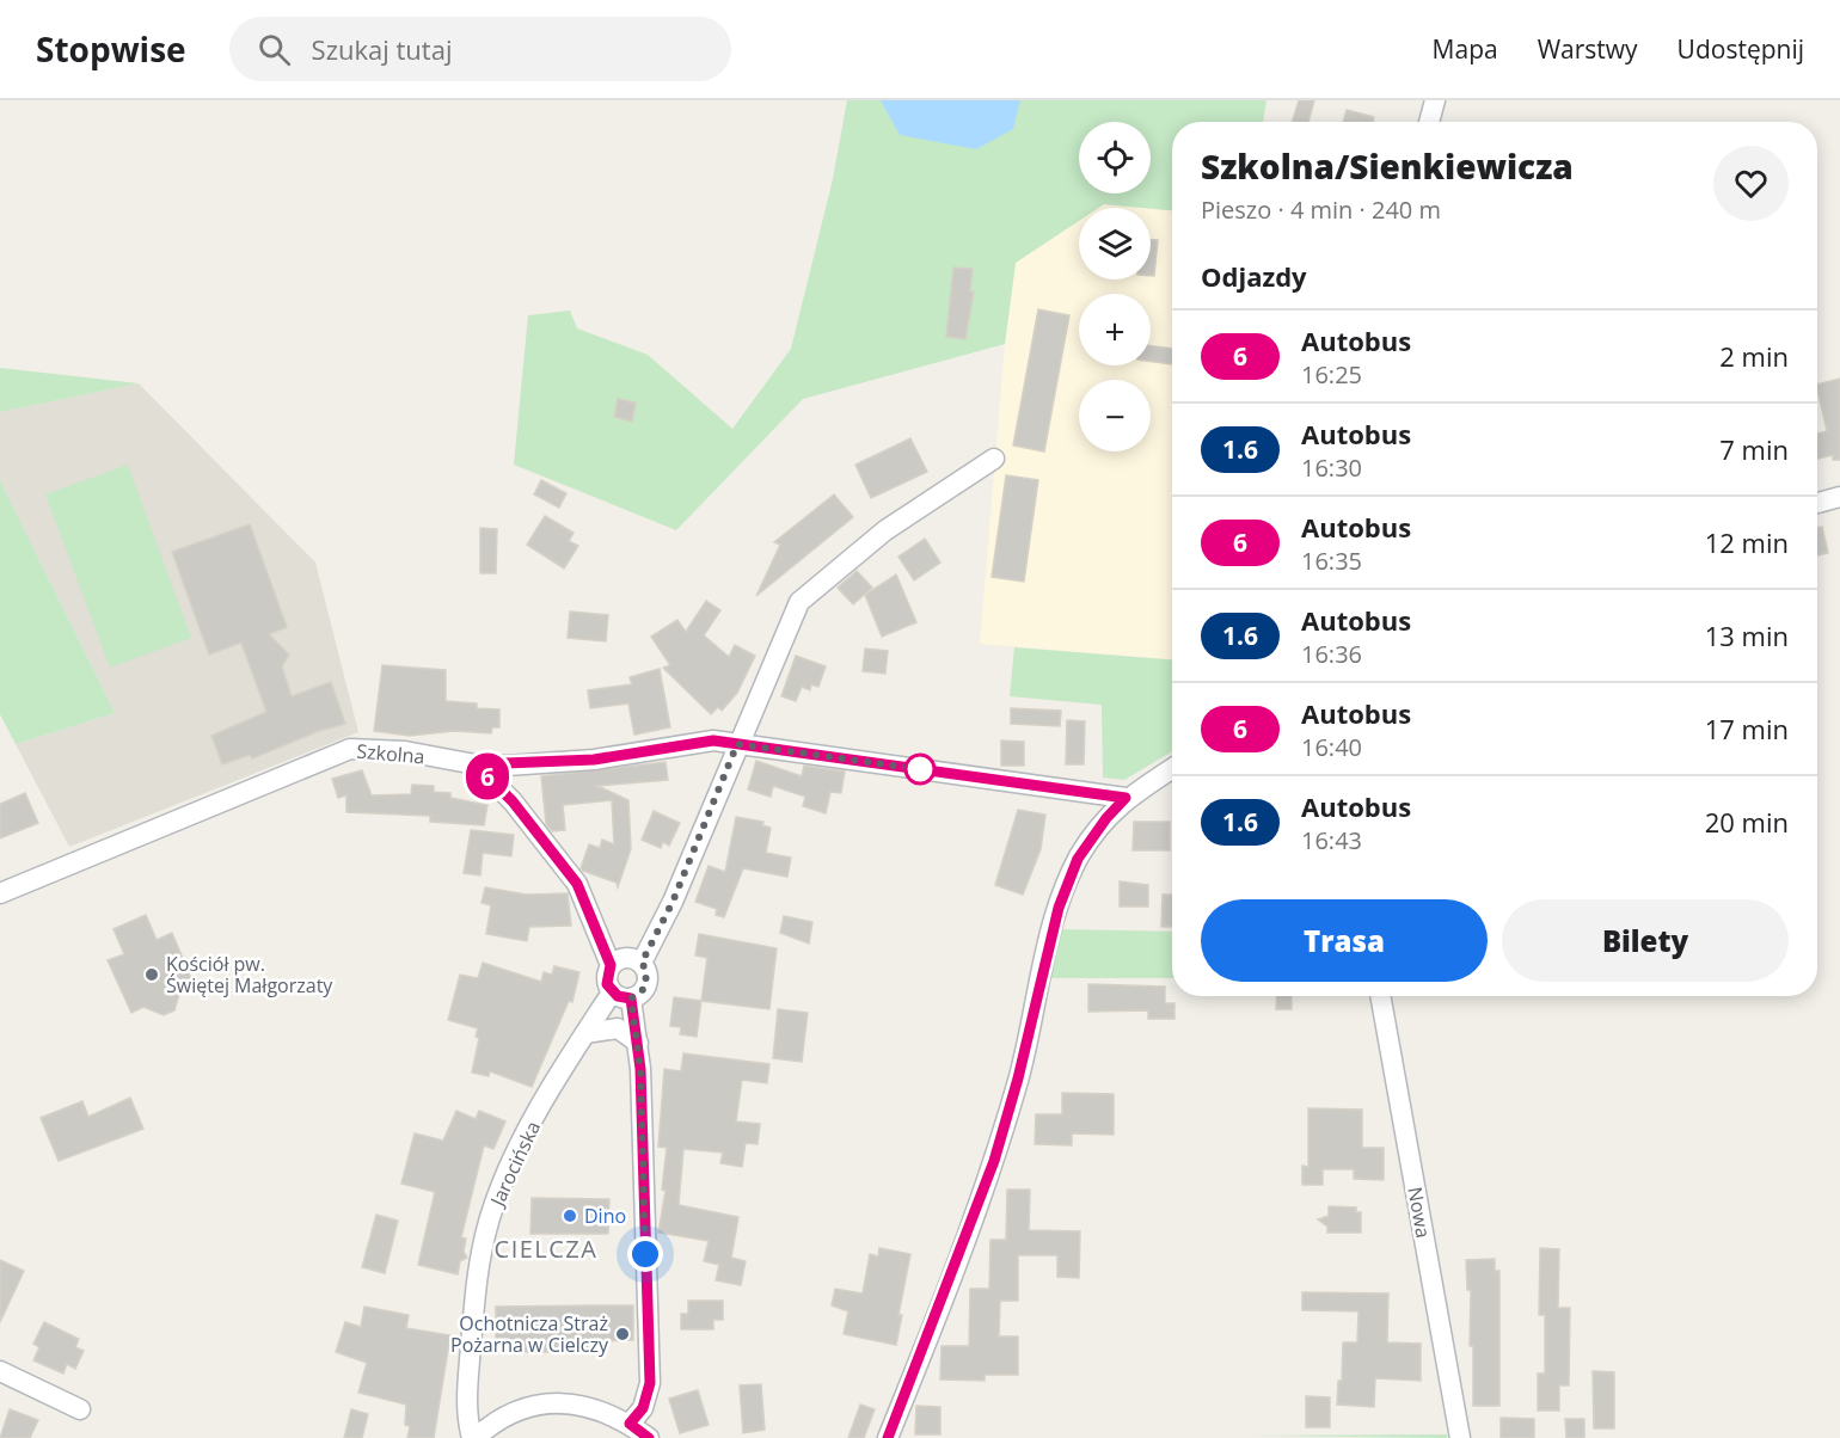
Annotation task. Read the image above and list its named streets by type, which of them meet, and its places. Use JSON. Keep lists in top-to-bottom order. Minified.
{"streets":{"street":["Szkolna","Jarocińska","Nowa"]},"districts":["CIELCZA"],"places":["Kościół pw. Świętej Małgorzaty","Dino","Ochotnicza Straż Pożarna w Cielczy"],"lines":["bus line 6"],"page":{"header":"Stopwise","search":"Szukaj tutaj","nav":["Mapa","Warstwy","Udostępnij"],"on_map":"6","map_buttons":["+","−"],"heading":[["Szkolna/Sienkiewicza","Pieszo · 4 min · 240 m"],"Odjazdy"],"list":[{"mark":"6","name":"Autobus","note":"16:25","value":"2 min"},{"mark":"1.6","name":"Autobus","note":"16:30","value":"7 min"},{"mark":"6","name":"Autobus","note":"16:35","value":"12 min"},{"mark":"1.6","name":"Autobus","note":"16:36","value":"13 min"},{"mark":"6","name":"Autobus","note":"16:40","value":"17 min"},{"mark":"1.6","name":"Autobus","note":"16:43","value":"20 min"}],"buttons":["Trasa","Bilety"]}}
